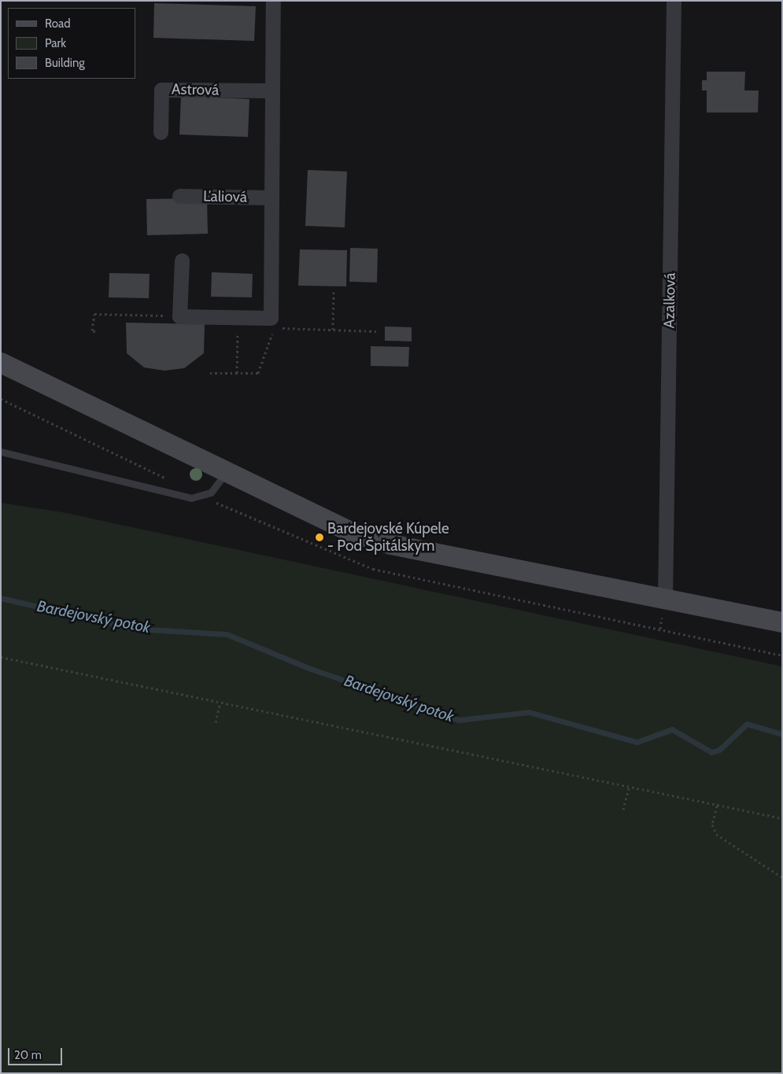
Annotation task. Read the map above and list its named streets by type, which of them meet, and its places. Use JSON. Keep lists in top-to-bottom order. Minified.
{"streets":{"street":["Astrová","Ľaliová","Azalková"]},"water":["Bardejovský potok"],"places":["Bardejovské Kúpele - Pod Špitálskym"],"legend":["Road","Park","Building"],"scale_bar":"20 m"}
